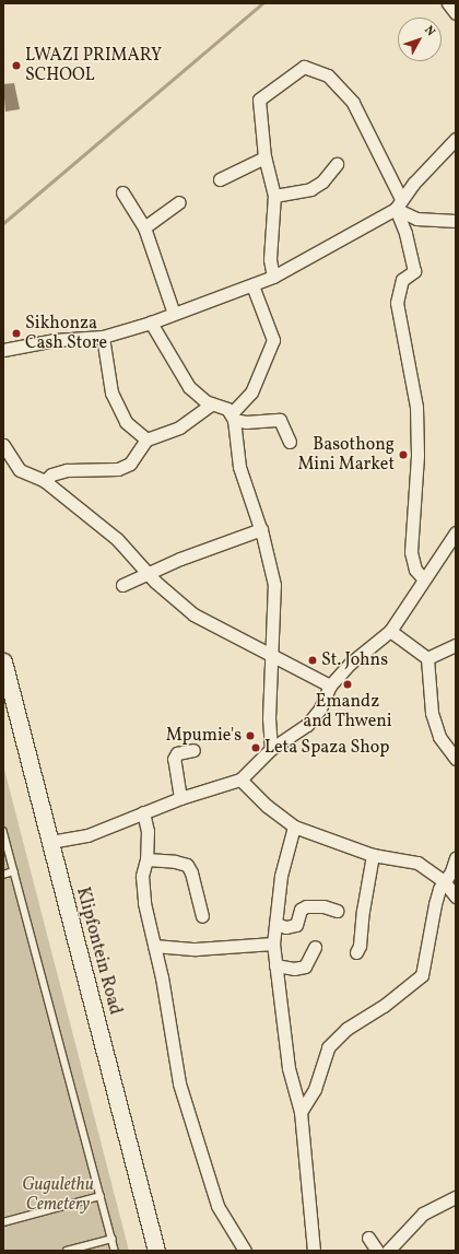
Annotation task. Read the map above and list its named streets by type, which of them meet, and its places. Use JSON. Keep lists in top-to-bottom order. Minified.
{"streets":{"main road":["Klipfontein Road"]},"parks":["Gugulethu Cemetery"],"places":["LWAZI PRIMARY SCHOOL","Sikhonza Cash Store","Basothong Mini Market","St. Johns","Emandz and Thweni","Mpumie's","Leta Spaza Shop"],"north":"top right"}
